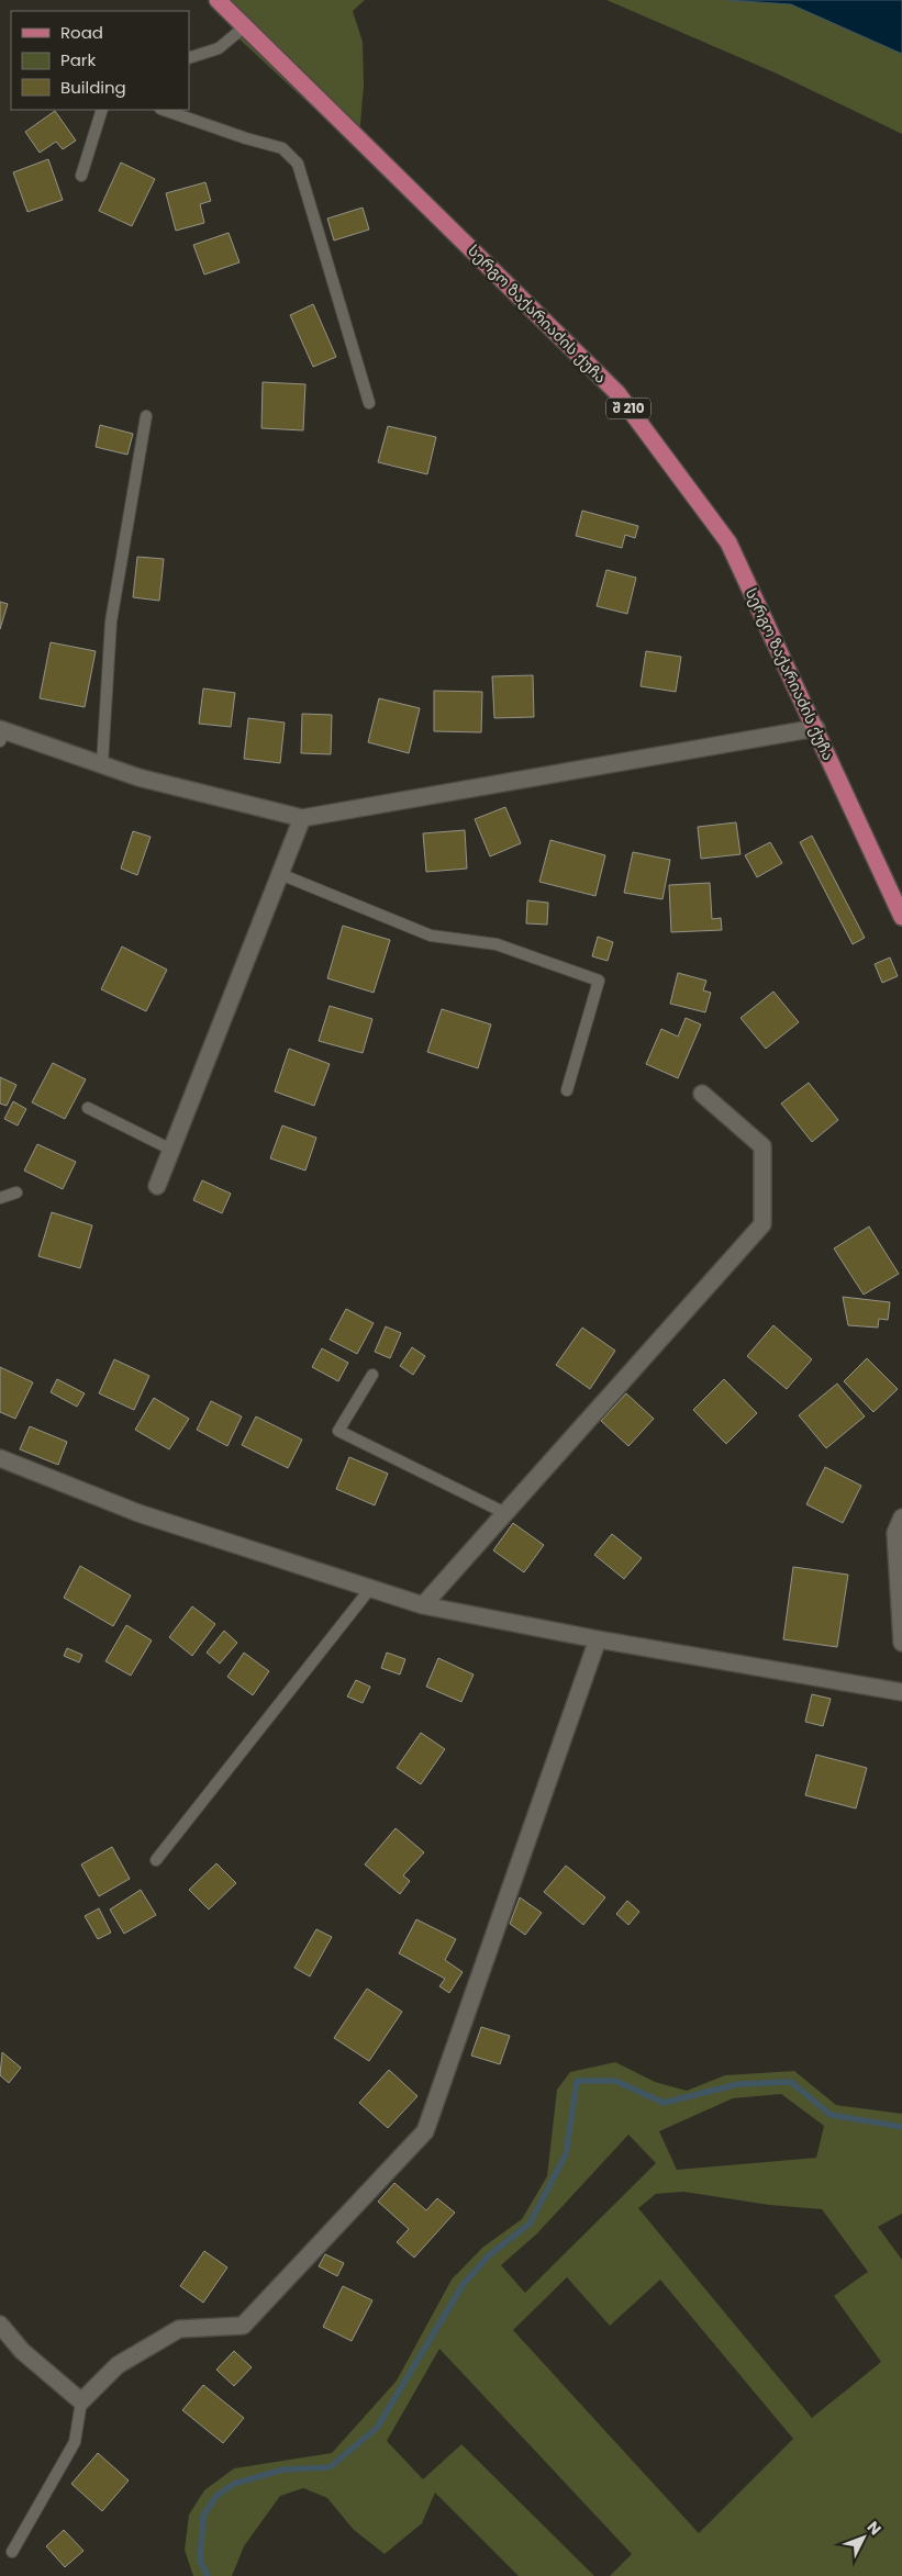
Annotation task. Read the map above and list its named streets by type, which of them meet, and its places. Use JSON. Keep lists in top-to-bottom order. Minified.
{"streets":{"main road":["სერგო ზაქარიაძის ქუჩა","შ 210"]},"legend":["Road","Park","Building"],"north":"top right"}
